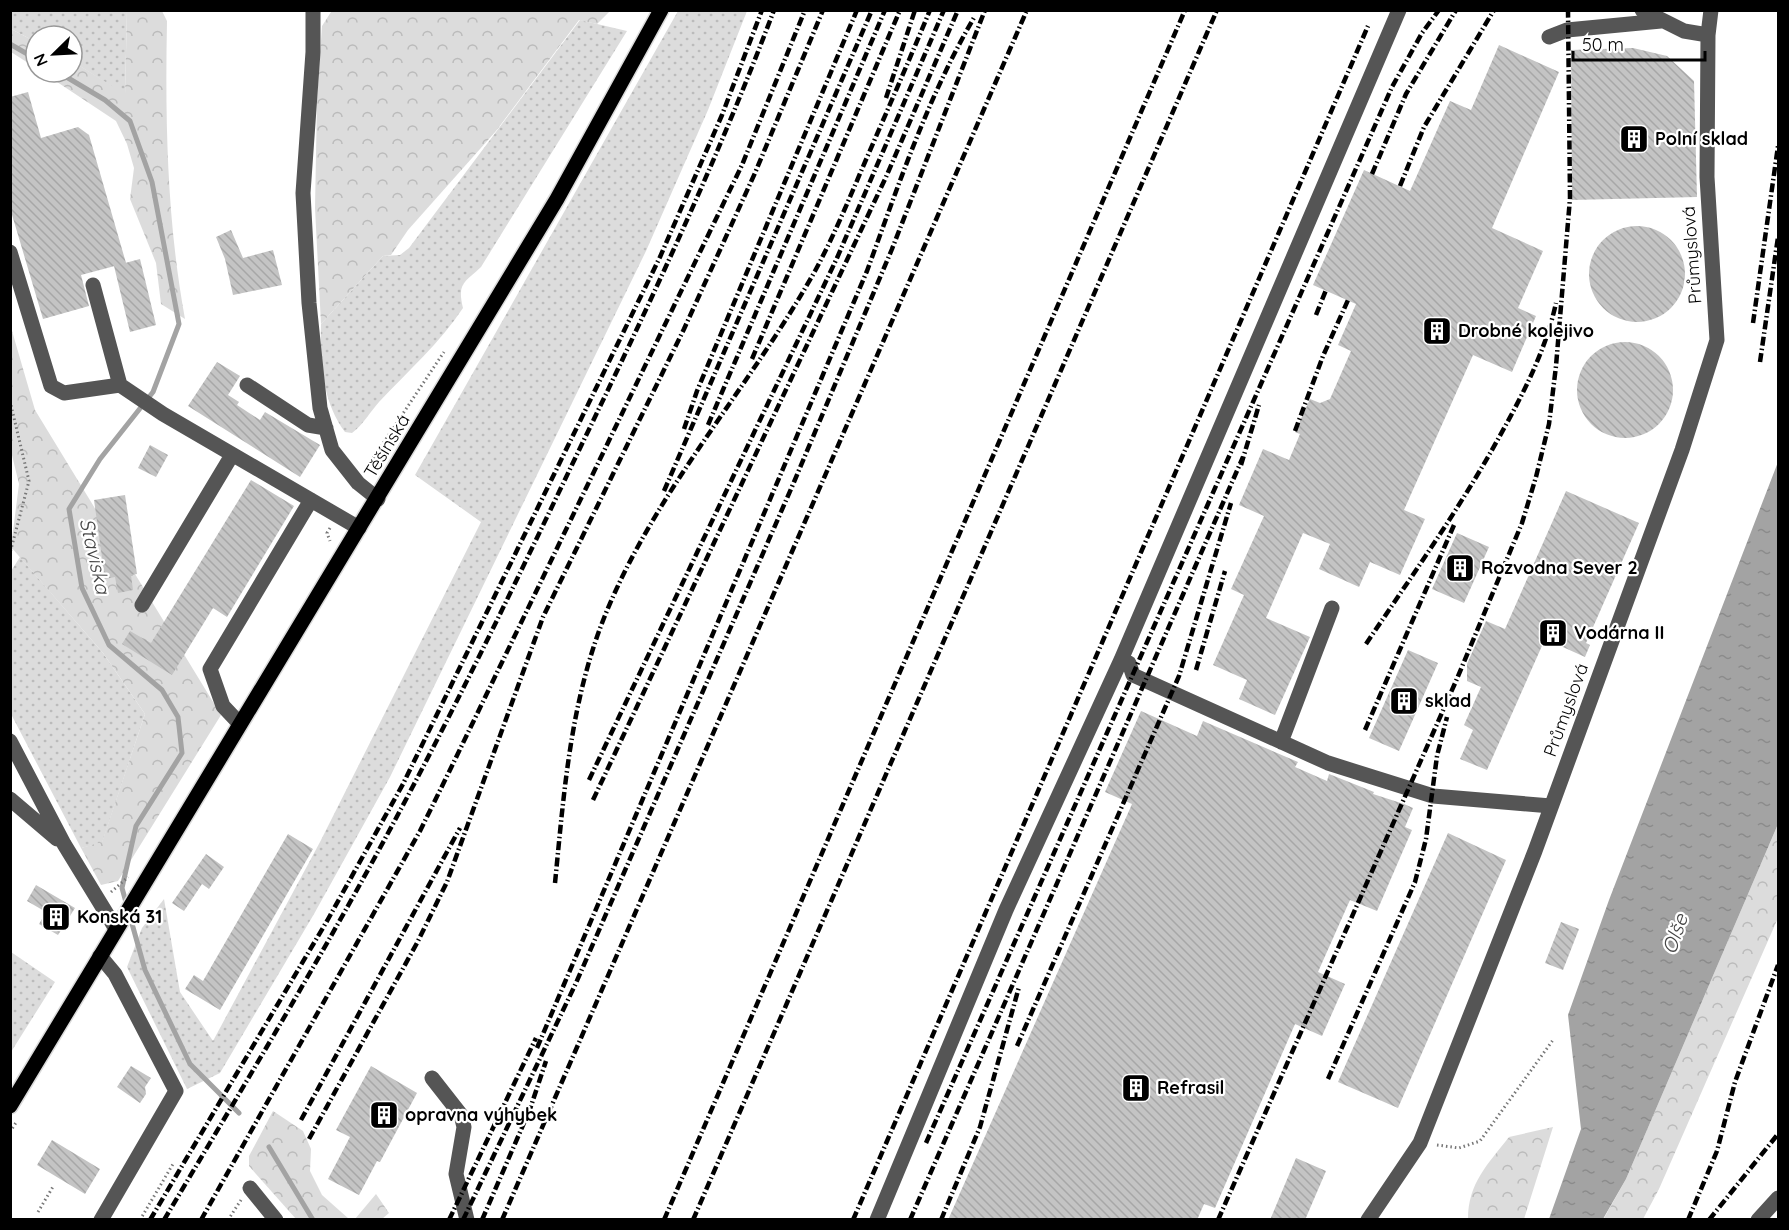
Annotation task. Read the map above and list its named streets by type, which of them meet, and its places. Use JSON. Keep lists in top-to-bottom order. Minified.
{"streets":{"main road":["Těšínská"],"street":["Průmyslová"]},"water":["Staviska","Olše"],"places":{"building":["Polní sklad","Drobné kolejivo","Rozvodna Sever 2","Vodárna II","sklad","Konská 31","Refrasil","opravna výhybek"]},"scale_bar":"50 m","north":"bottom left"}
